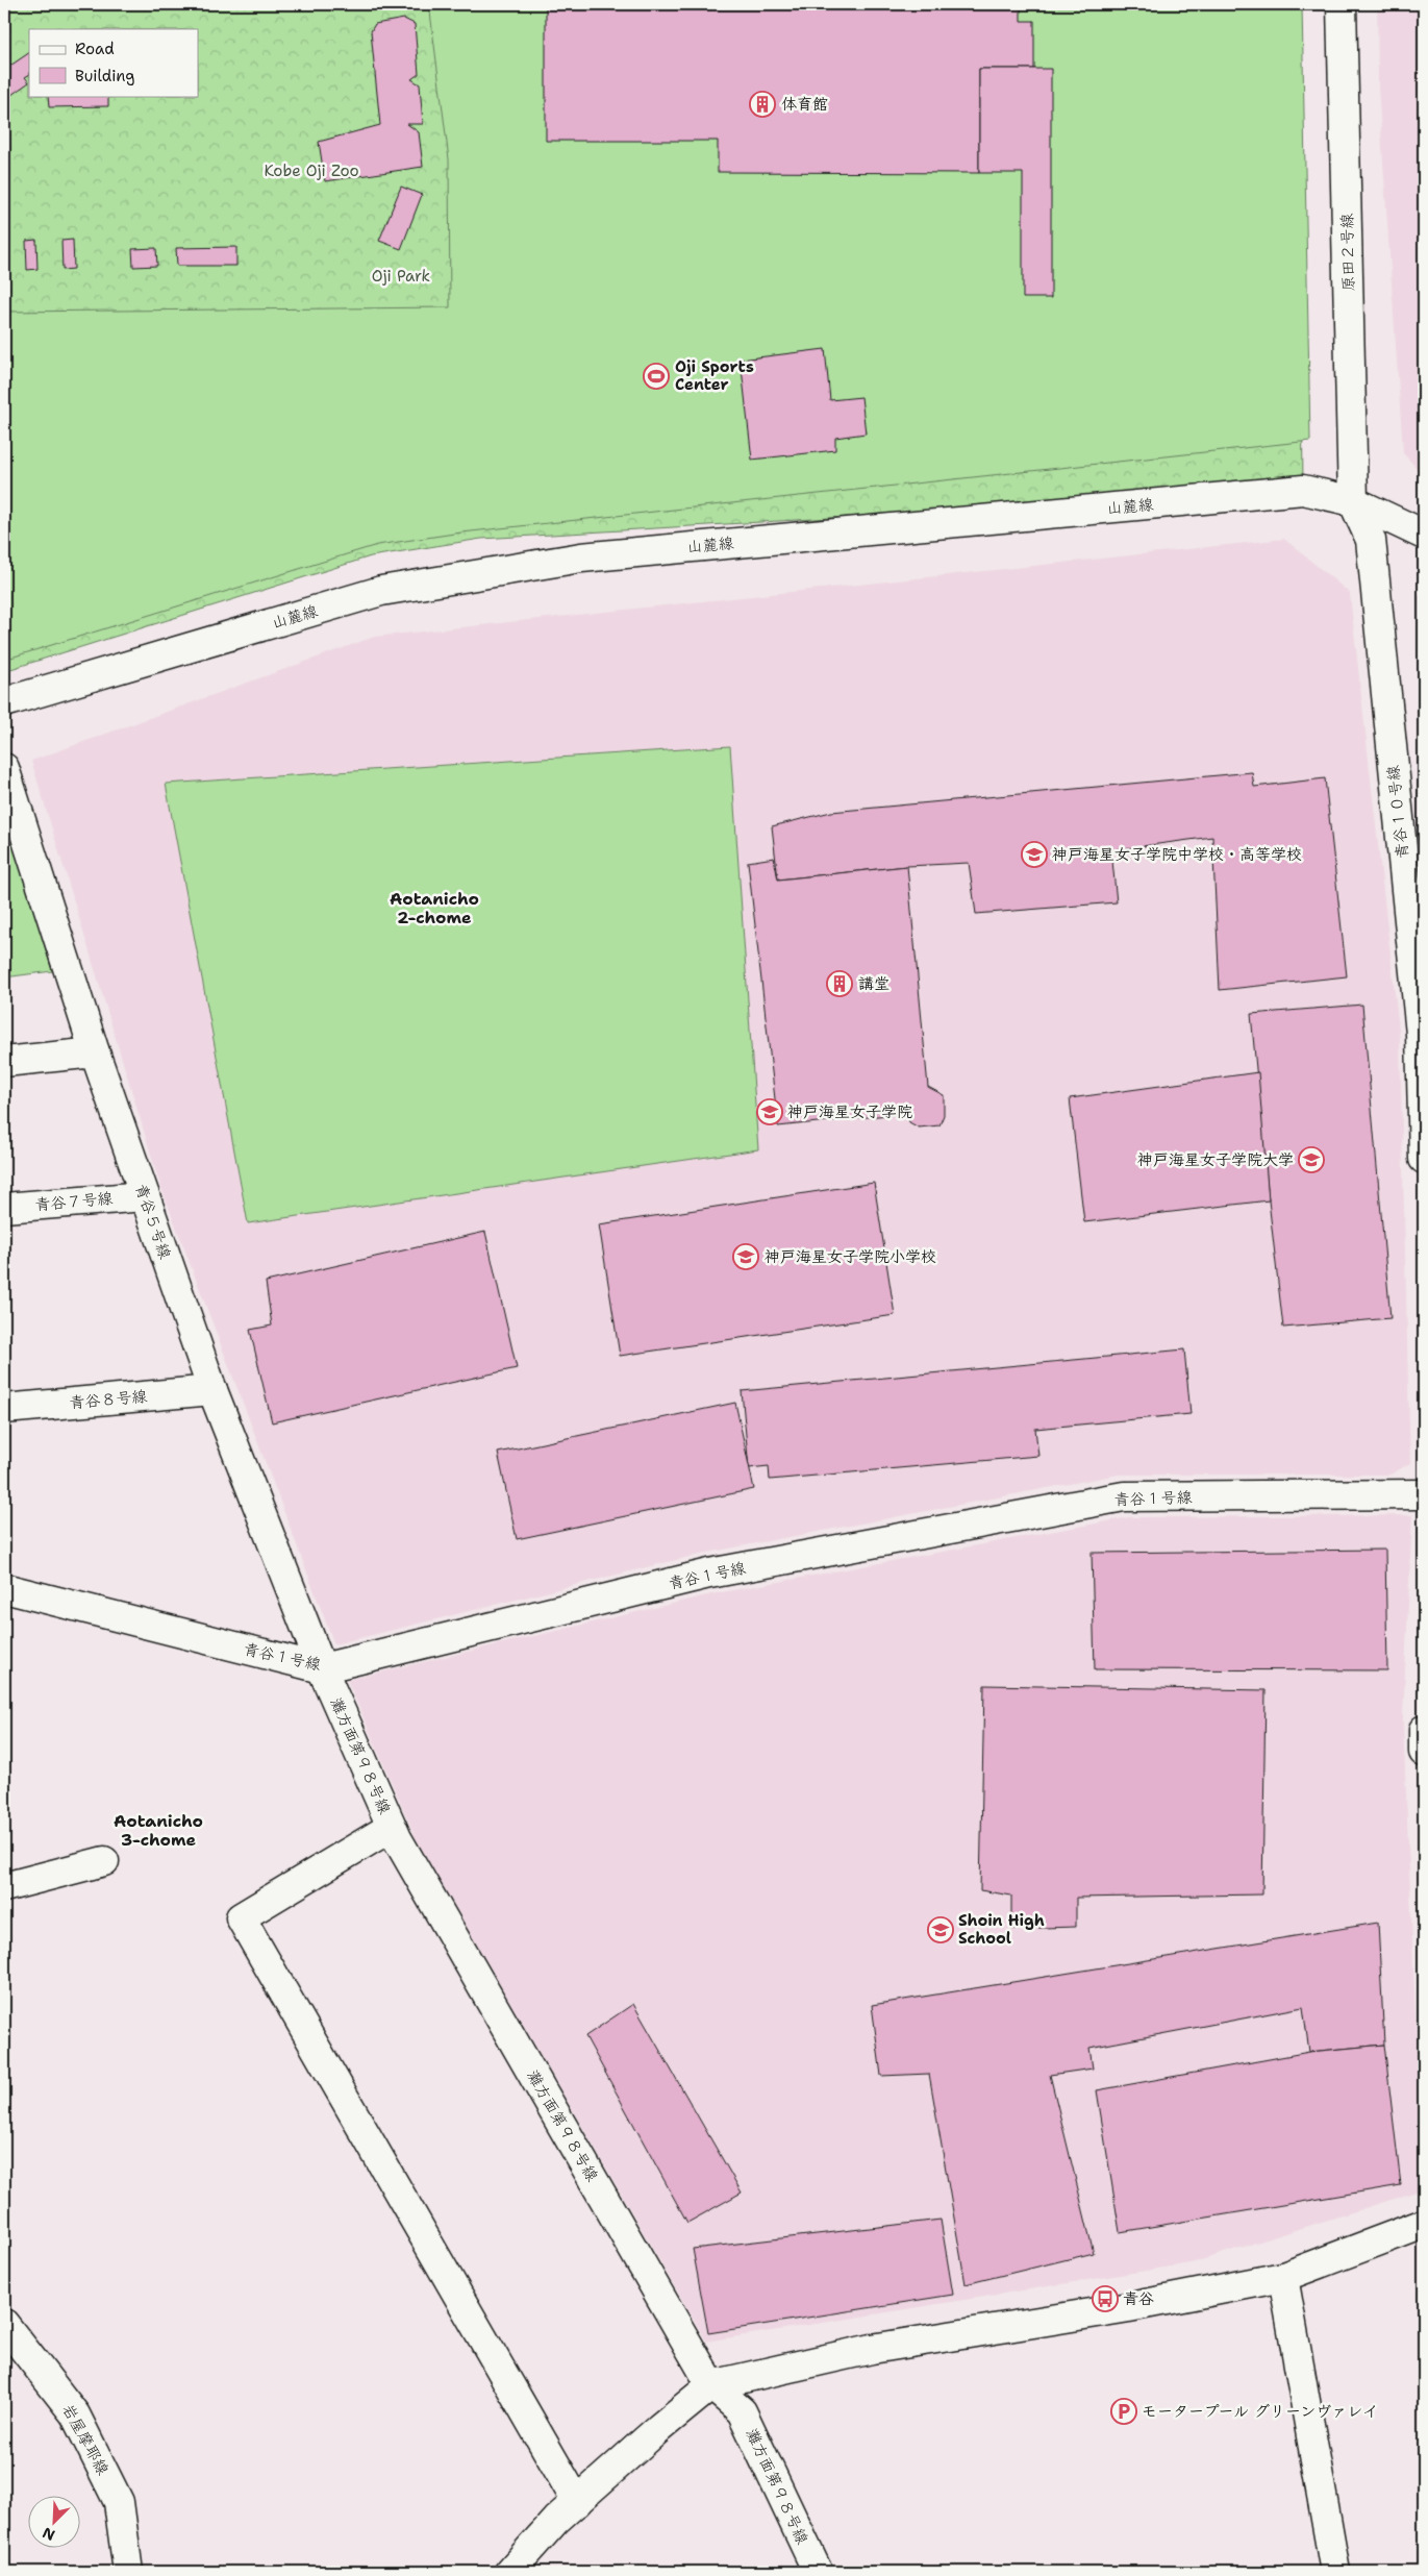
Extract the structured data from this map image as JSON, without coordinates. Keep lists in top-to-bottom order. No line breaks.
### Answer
{"streets":{"street":["原田２号線","山麓線","青谷１０号線","青谷７号線","青谷５号線","青谷８号線","青谷１号線","灘方面第９８号線","岩屋摩耶線"]},"crossings":[["原田２号線","山麓線"],["原田２号線","青谷１０号線"],["山麓線","青谷１０号線"],["青谷７号線","青谷５号線"],["青谷５号線","青谷８号線"],["青谷５号線","青谷１号線"],["青谷５号線","灘方面第９８号線"],["青谷１号線","灘方面第９８号線"]],"districts":["Aotanicho 2-chome","Aotanicho 3-chome"],"parks":["Kobe Oji Zoo","Oji Park"],"places":{"building":["体育館","講堂"],"sports":["Oji Sports Center"],"school or university":["神戸海星女子学院中学校・高等学校","神戸海星女子学院","神戸海星女子学院大学","神戸海星女子学院小学校","Shoin High School"],"bus stop":["青谷"],"parking":["モータープール グリーンヴァレイ"]},"legend":["Road","Building"],"north":"bottom left"}
